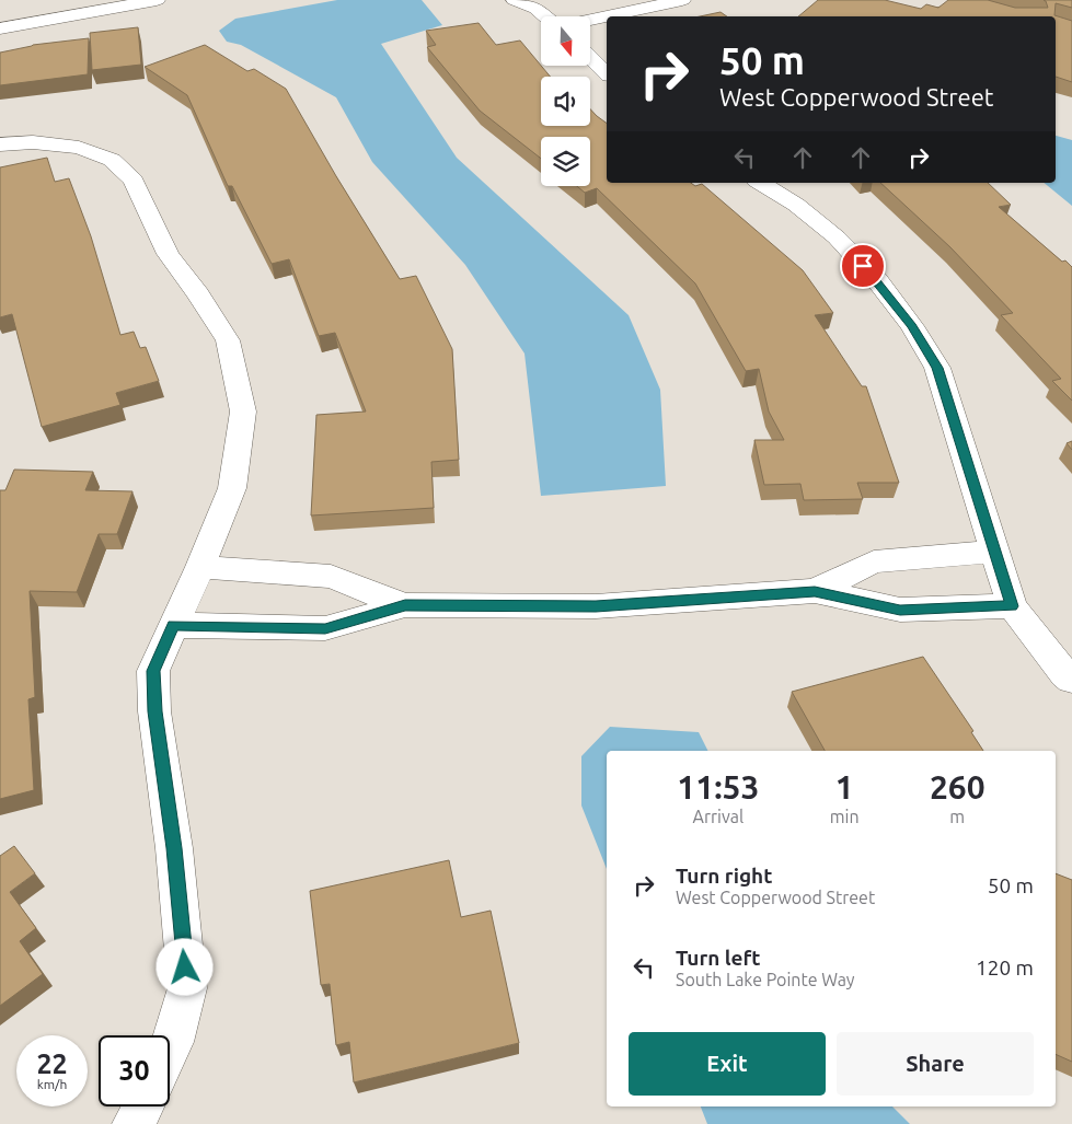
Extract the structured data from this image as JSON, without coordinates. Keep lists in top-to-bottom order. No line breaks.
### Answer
{"north":"bottom","page":{"turn":["50 m","West Copperwood Street"],"eta":["11:53","Arrival","1","min","260","m"],"list":[{"name":"Turn right","note":"West Copperwood Street","value":"50 m"},{"name":"Turn left","note":"South Lake Pointe Way","value":"120 m"}],"buttons":["Exit","Share"],"speed":"22 km/h","limit":"30"}}
